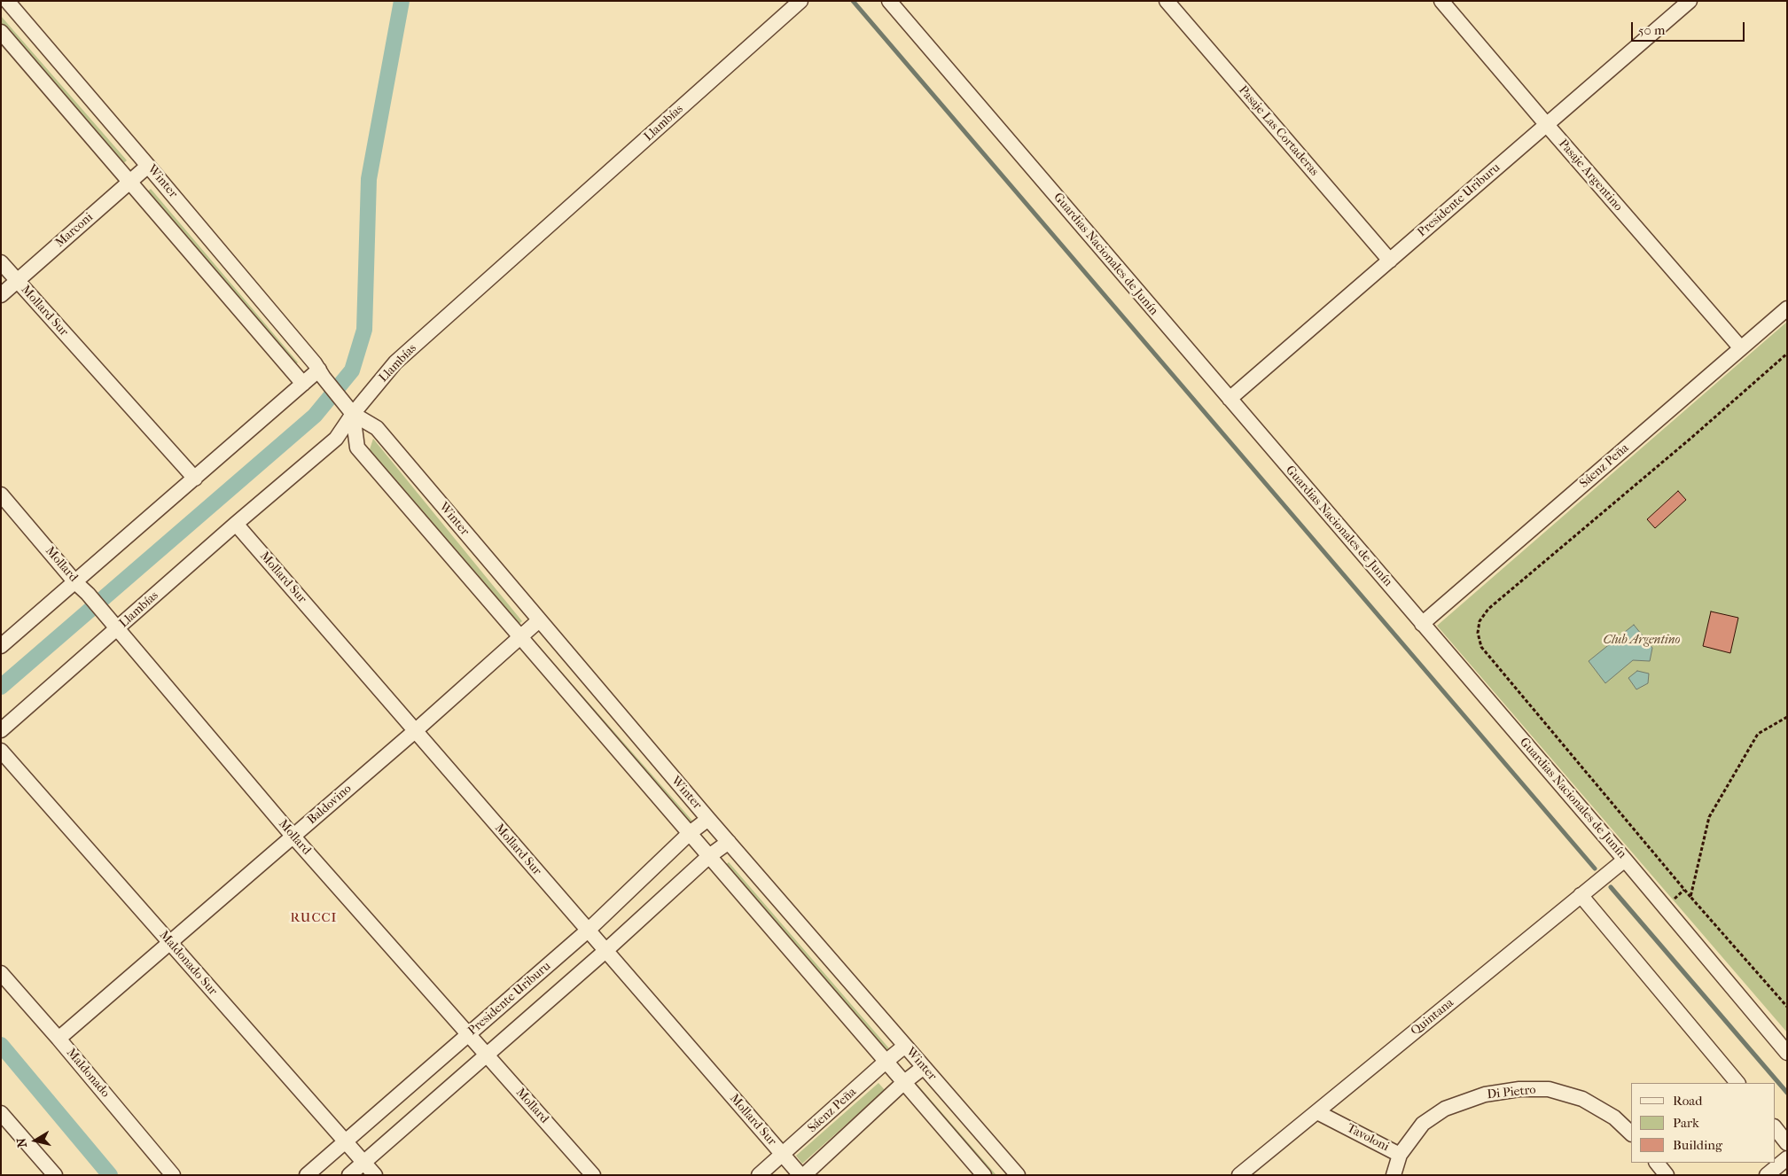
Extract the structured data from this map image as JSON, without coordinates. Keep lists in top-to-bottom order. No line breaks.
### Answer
{"streets":{"street":["Llambías","Pasaje Las Cortaderas","Pasaje Argentino","Winter","Presidente Uriburu","Marconi","Guardias Nacionales de Junín","Mollard Sur","Sáenz Peña","Mollard","Baldovino","Maldonado Sur","Quintana","Maldonado","Di Pietro","Tavoloni"]},"crossings":[["Llambías","Winter"],["Llambías","Mollard Sur"],["Llambías","Mollard"],["Pasaje Las Cortaderas","Presidente Uriburu"],["Pasaje Argentino","Presidente Uriburu"],["Pasaje Argentino","Sáenz Peña"],["Winter","Presidente Uriburu"],["Winter","Marconi"],["Winter","Sáenz Peña"],["Winter","Baldovino"],["Presidente Uriburu","Guardias Nacionales de Junín"],["Presidente Uriburu","Mollard Sur"],["Presidente Uriburu","Mollard"],["Presidente Uriburu","Maldonado Sur"],["Marconi","Mollard Sur"],["Guardias Nacionales de Junín","Sáenz Peña"],["Guardias Nacionales de Junín","Quintana"],["Mollard Sur","Sáenz Peña"],["Mollard Sur","Baldovino"],["Mollard","Baldovino"],["Baldovino","Maldonado Sur"],["Baldovino","Maldonado"],["Quintana","Tavoloni"],["Di Pietro","Tavoloni"]],"districts":["RUCCI"],"parks":["Club Argentino"],"legend":["Road","Park","Building"],"scale_bar":"50 m","north":"left"}
